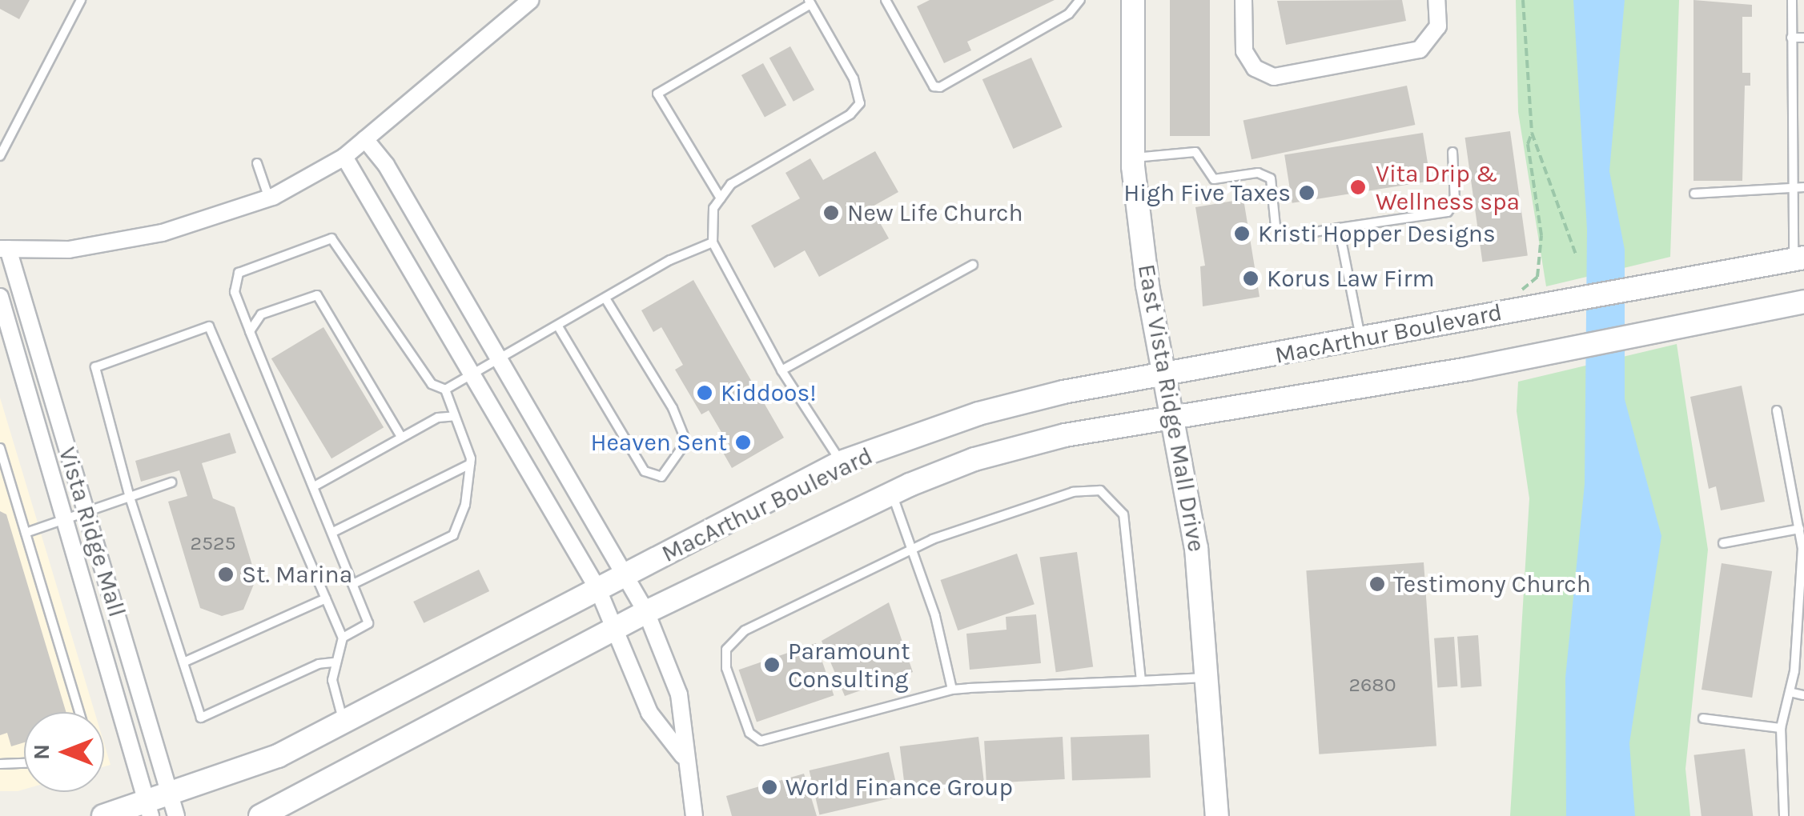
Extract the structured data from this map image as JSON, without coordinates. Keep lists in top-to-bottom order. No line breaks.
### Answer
{"streets":{"main road":["MacArthur Boulevard","East Vista Ridge Mall Drive"],"street":["Vista Ridge Mall"]},"crossings":[["MacArthur Boulevard","East Vista Ridge Mall Drive"],["MacArthur Boulevard","Vista Ridge Mall"]],"places":["Vita Drip & Wellness spa","High Five Taxes","New Life Church","Kristi Hopper Designs","Korus Law Firm","Kiddoos!","Heaven Sent","St. Marina","Testimony Church","Paramount Consulting","World Finance Group"],"house_numbers":["2525","2680"],"north":"left"}
